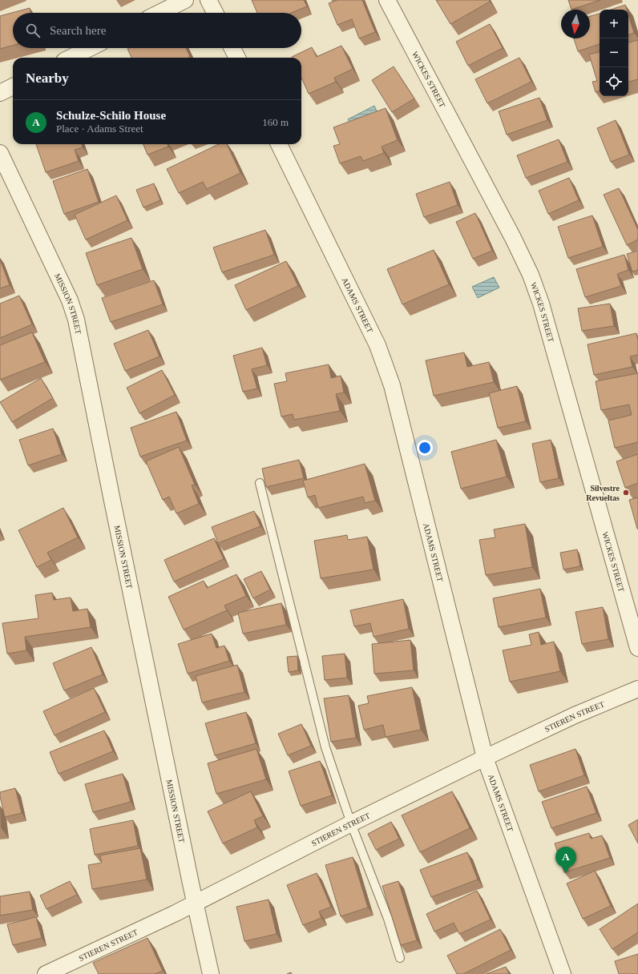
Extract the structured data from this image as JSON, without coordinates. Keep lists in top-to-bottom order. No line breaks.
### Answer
{"streets":{"street":["WICKES STREET","MISSION STREET","ADAMS STREET","STIEREN STREET"]},"crossings":[["MISSION STREET","STIEREN STREET"],["ADAMS STREET","STIEREN STREET"]],"places":["Silvestre Revueltas"],"north":"bottom","page":{"map_buttons":["+","−"],"search":"Search here","heading":"Nearby","list":[{"mark":"A","name":"Schulze-Schilo House","note":"Place · Adams Street","value":"160 m"}],"pins":"A"}}
